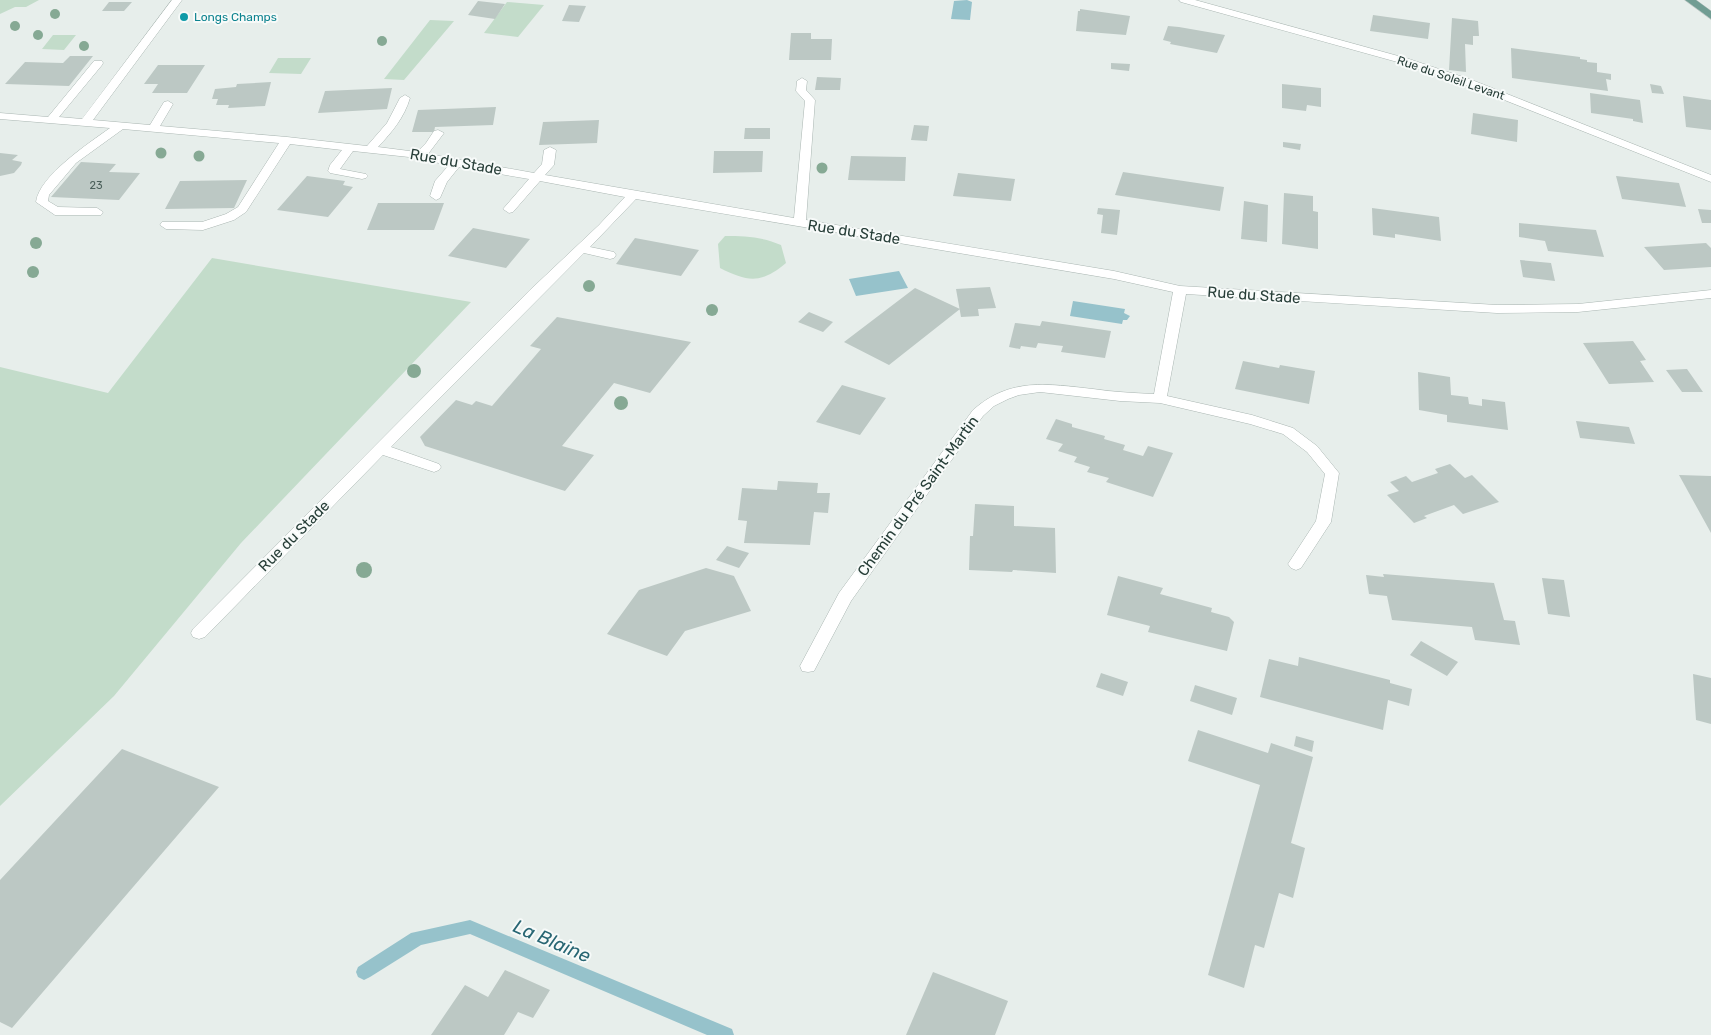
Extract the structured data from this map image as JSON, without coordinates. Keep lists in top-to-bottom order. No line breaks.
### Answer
{"streets":{"street":["Rue du Soleil Levant","Rue du Stade","Chemin du Pré Saint-Martin"]},"water":["La Blaine"],"places":["Longs Champs"],"house_numbers":["23"]}
